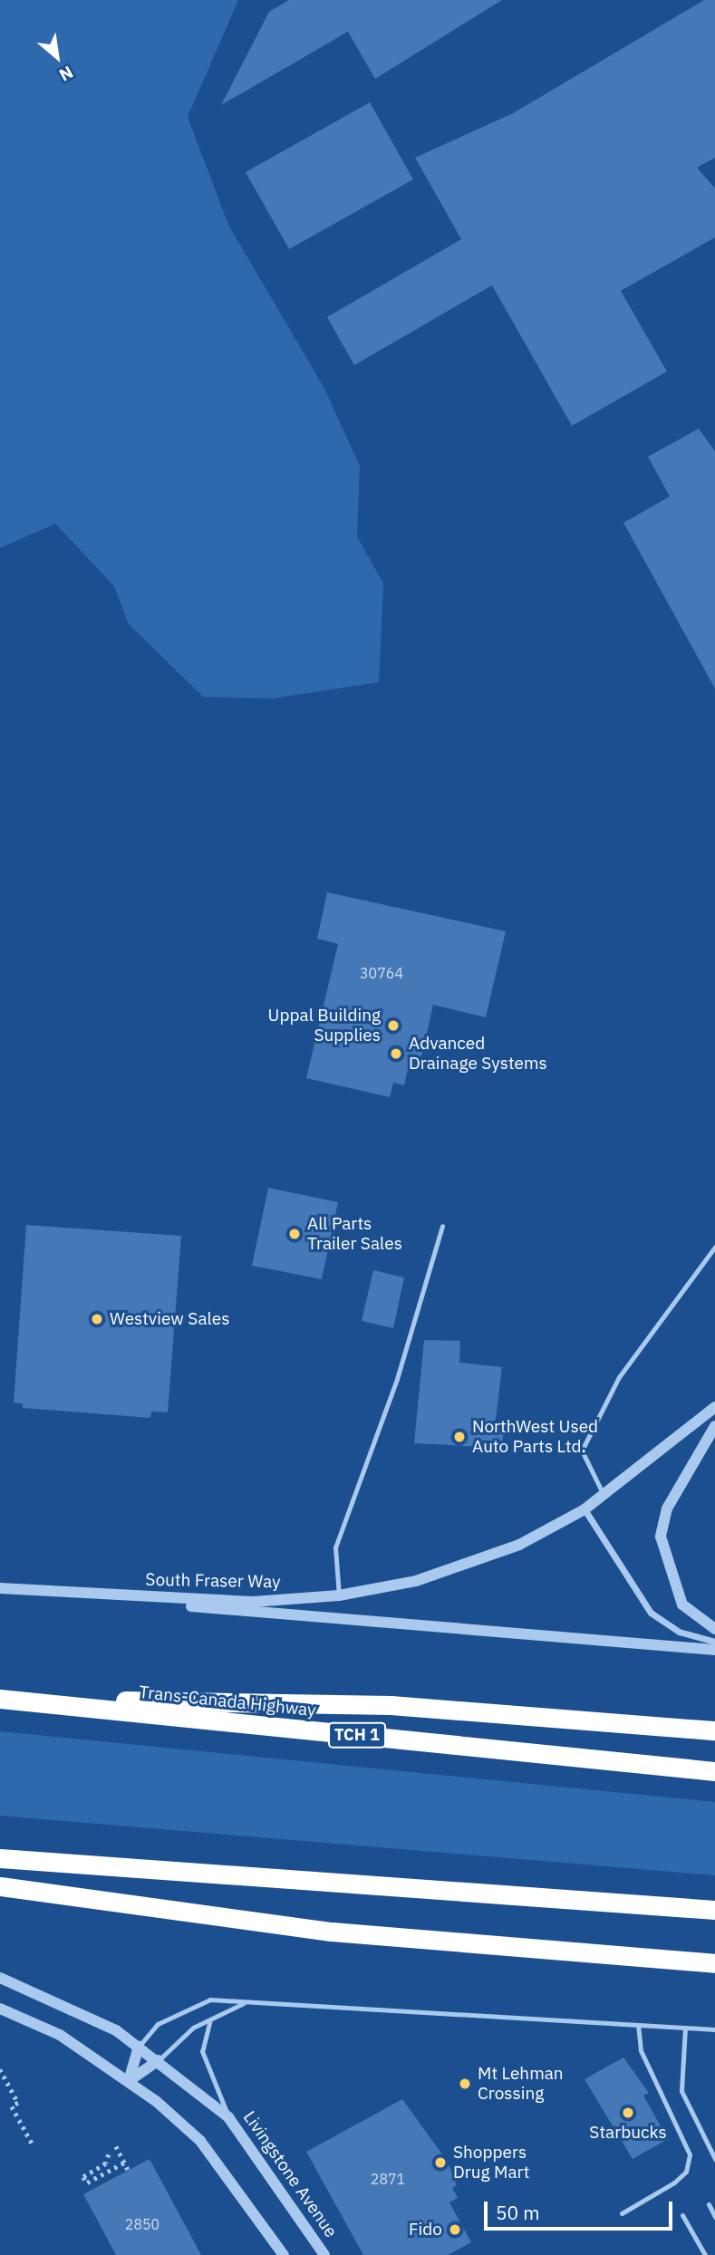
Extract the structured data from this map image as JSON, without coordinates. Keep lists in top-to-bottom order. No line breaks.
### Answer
{"streets":{"highway":["Trans-Canada Highway","TCH 1"],"street":["South Fraser Way","Livingstone Avenue"]},"places":["Uppal Building Supplies","Advanced Drainage Systems","All Parts Trailer Sales","Westview Sales","NorthWest Used Auto Parts Ltd.","Mt Lehman Crossing","Starbucks","Shoppers Drug Mart","Fido"],"house_numbers":["30764","2871","2850"],"scale_bar":"50 m","north":"bottom right"}
